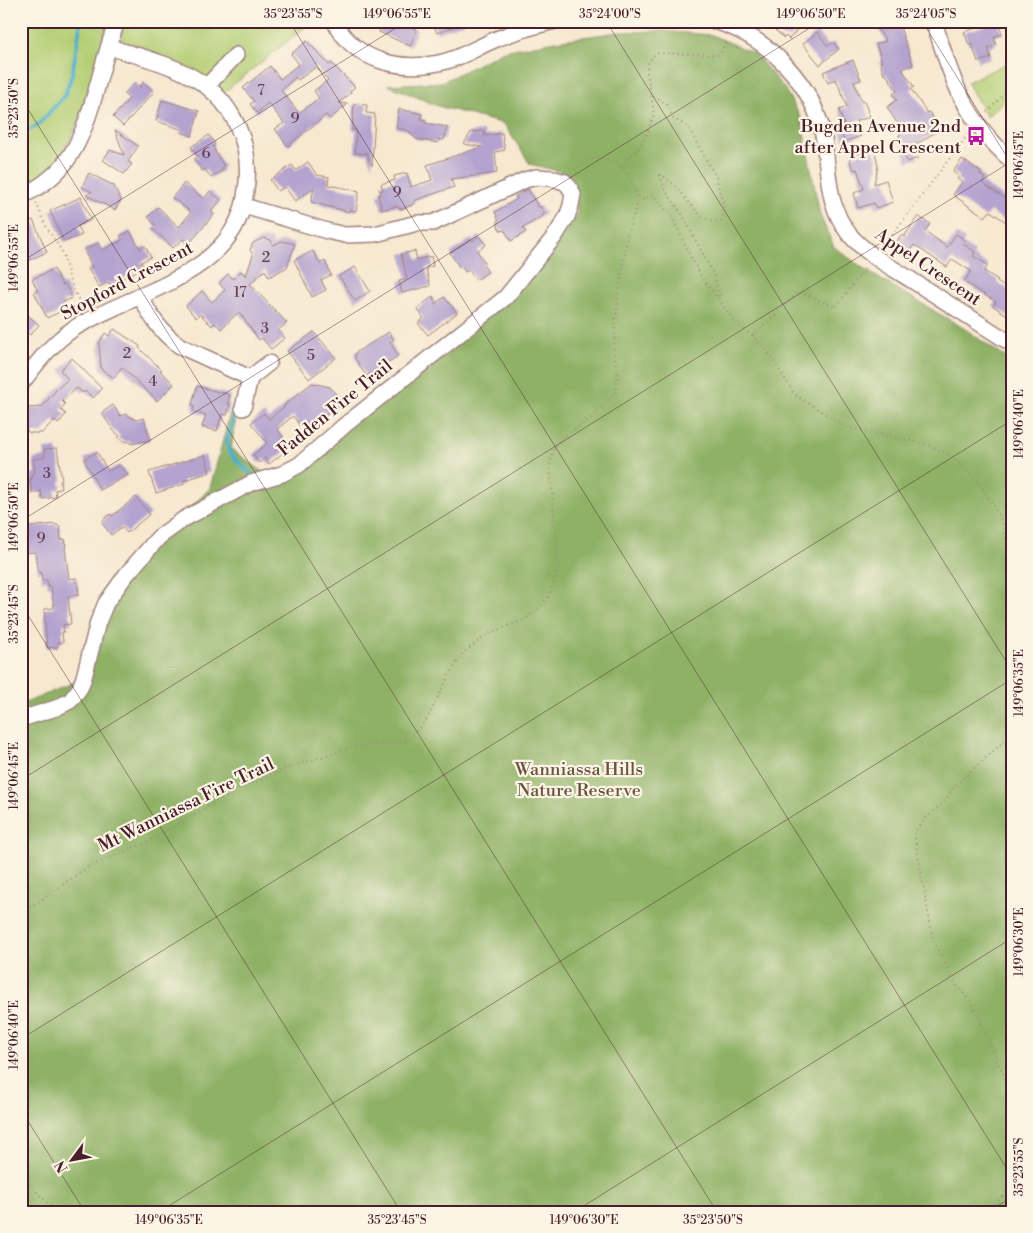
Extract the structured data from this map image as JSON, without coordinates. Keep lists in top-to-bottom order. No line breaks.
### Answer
{"streets":{"street":["Appel Crescent","Stopford Crescent","Fadden Fire Trail"],"path":["Mt Wanniassa Fire Trail"]},"parks":["Wanniassa Hills Nature Reserve"],"places":{"bus stop":["Bugden Avenue 2nd after Appel Crescent"]},"house_numbers":["7","9","6","9","2","17","3","2","5","4","3","9"],"north":"bottom left","coordinates":["35°23'55\"S","149°06'55\"E","35°24'00\"S","149°06'50\"E","35°24'05\"S","35°23'50\"S","149°06'45\"E","149°06'40\"E","35°23'45\"S","149°06'35\"E","149°06'30\"E"]}
